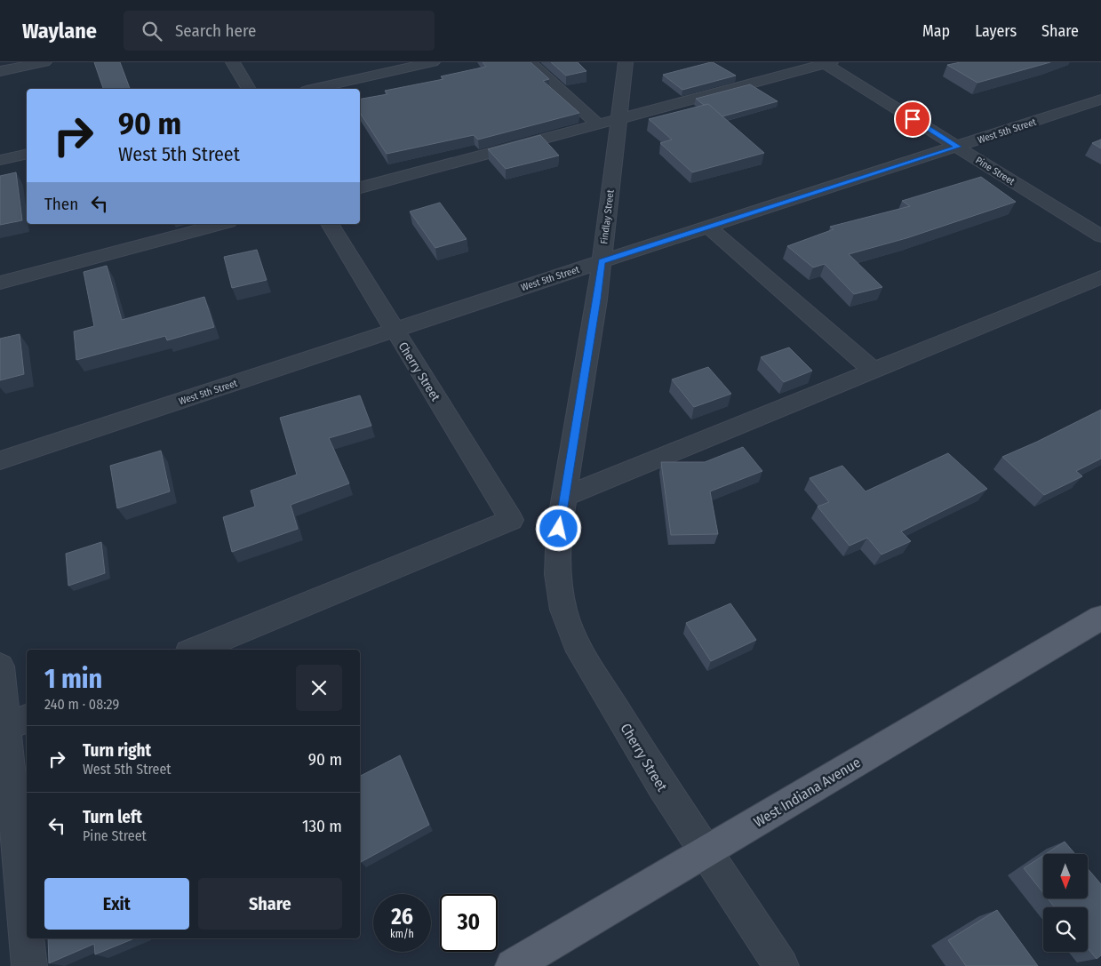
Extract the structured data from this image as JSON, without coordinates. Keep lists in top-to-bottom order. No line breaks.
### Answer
{"streets":{"main road":["West Indiana Avenue"],"street":["West 5th Street","Pine Street","Findlay Street","Cherry Street"]},"crossings":[["West 5th Street","Pine Street"],["West 5th Street","Findlay Street"],["West 5th Street","Cherry Street"],["Findlay Street","Cherry Street"],["Cherry Street","West Indiana Avenue"]],"north":"bottom","page":{"header":"Waylane","search":"Search here","nav":["Map","Layers","Share"],"turn":["90 m","West 5th Street"],"then":"Then","heading":["1 min","240 m · 08:29"],"list":[{"name":"Turn right","note":"West 5th Street","value":"90 m"},{"name":"Turn left","note":"Pine Street","value":"130 m"}],"buttons":["Exit","Share"],"speed":"26 km/h","limit":"30"}}
